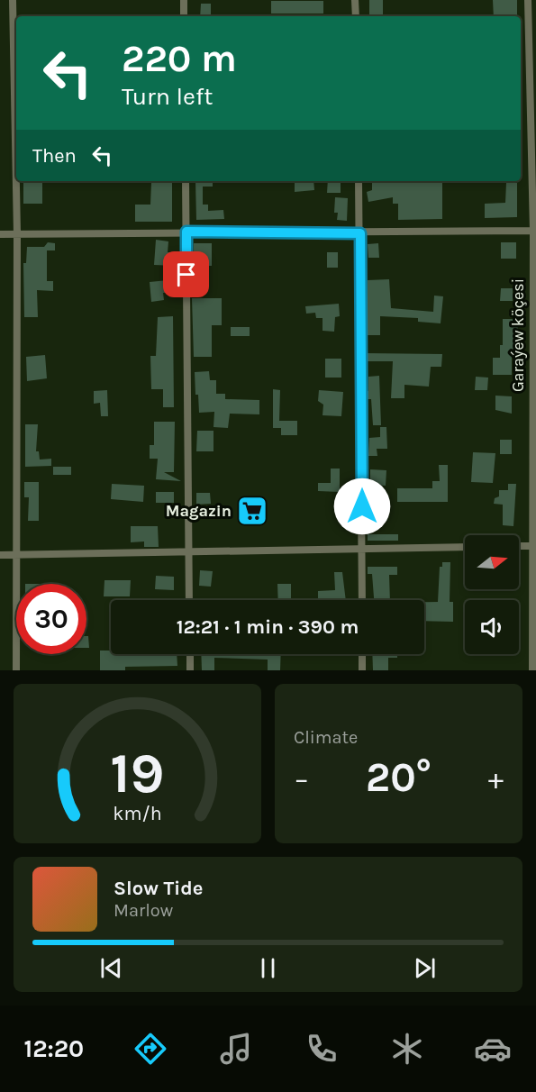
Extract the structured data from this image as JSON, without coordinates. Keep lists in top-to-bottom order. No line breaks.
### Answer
{"streets":{"street":["Garaýew köçesi"]},"places":{"supermarket":["Magazin"]},"north":"right","page":{"turn":["220 m","Turn left"],"then":"Then","limit":"30","trip":"12:21 · 1 min · 390 m","tile":"Climate","heat":["−","20°","+"],"song":["Slow Tide","Marlow"],"tabs":"12:20","gauge":["19","km/h"]}}
